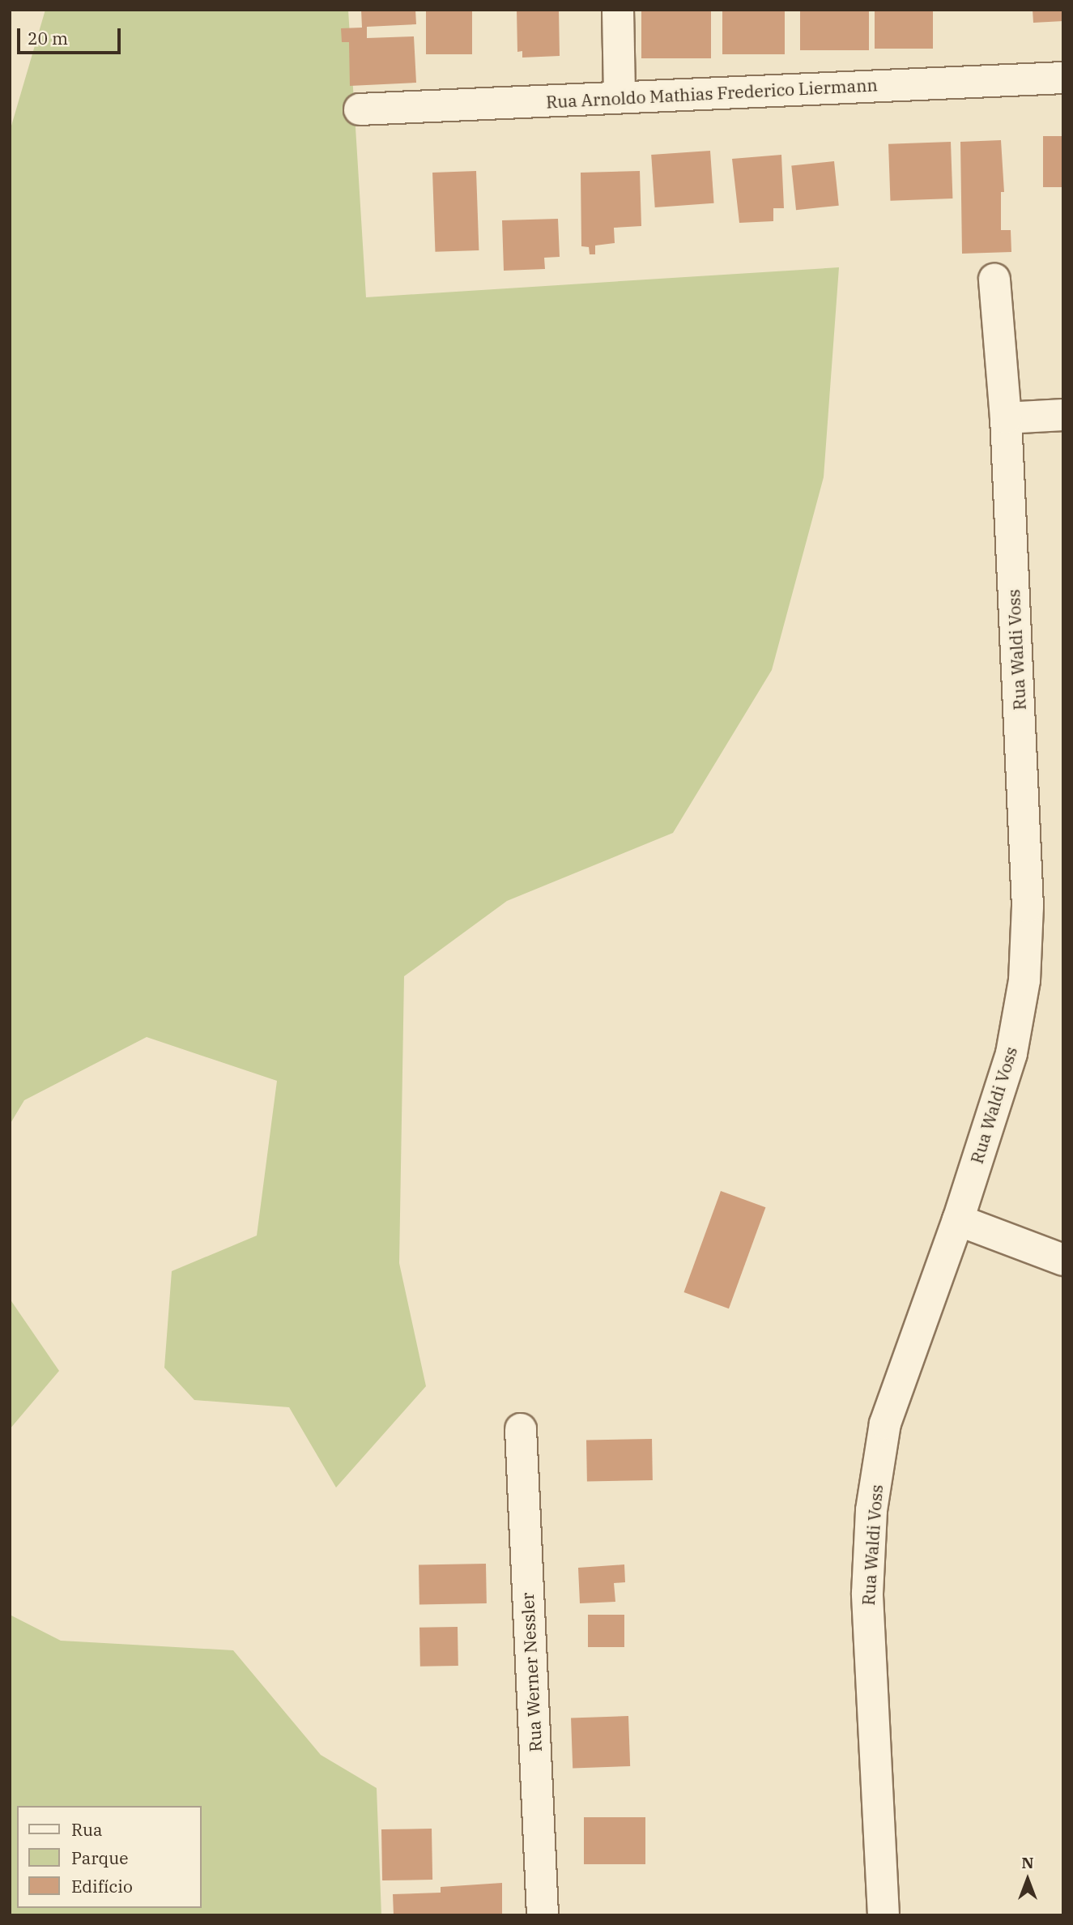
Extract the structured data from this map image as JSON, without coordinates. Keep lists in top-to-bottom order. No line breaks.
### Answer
{"streets":{"street":["Rua Arnoldo Mathias Frederico Liermann","Rua Waldi Voss","Rua Werner Nessler"]},"legend":["Rua","Parque","Edifício"],"scale_bar":"20 m","north":"top"}
